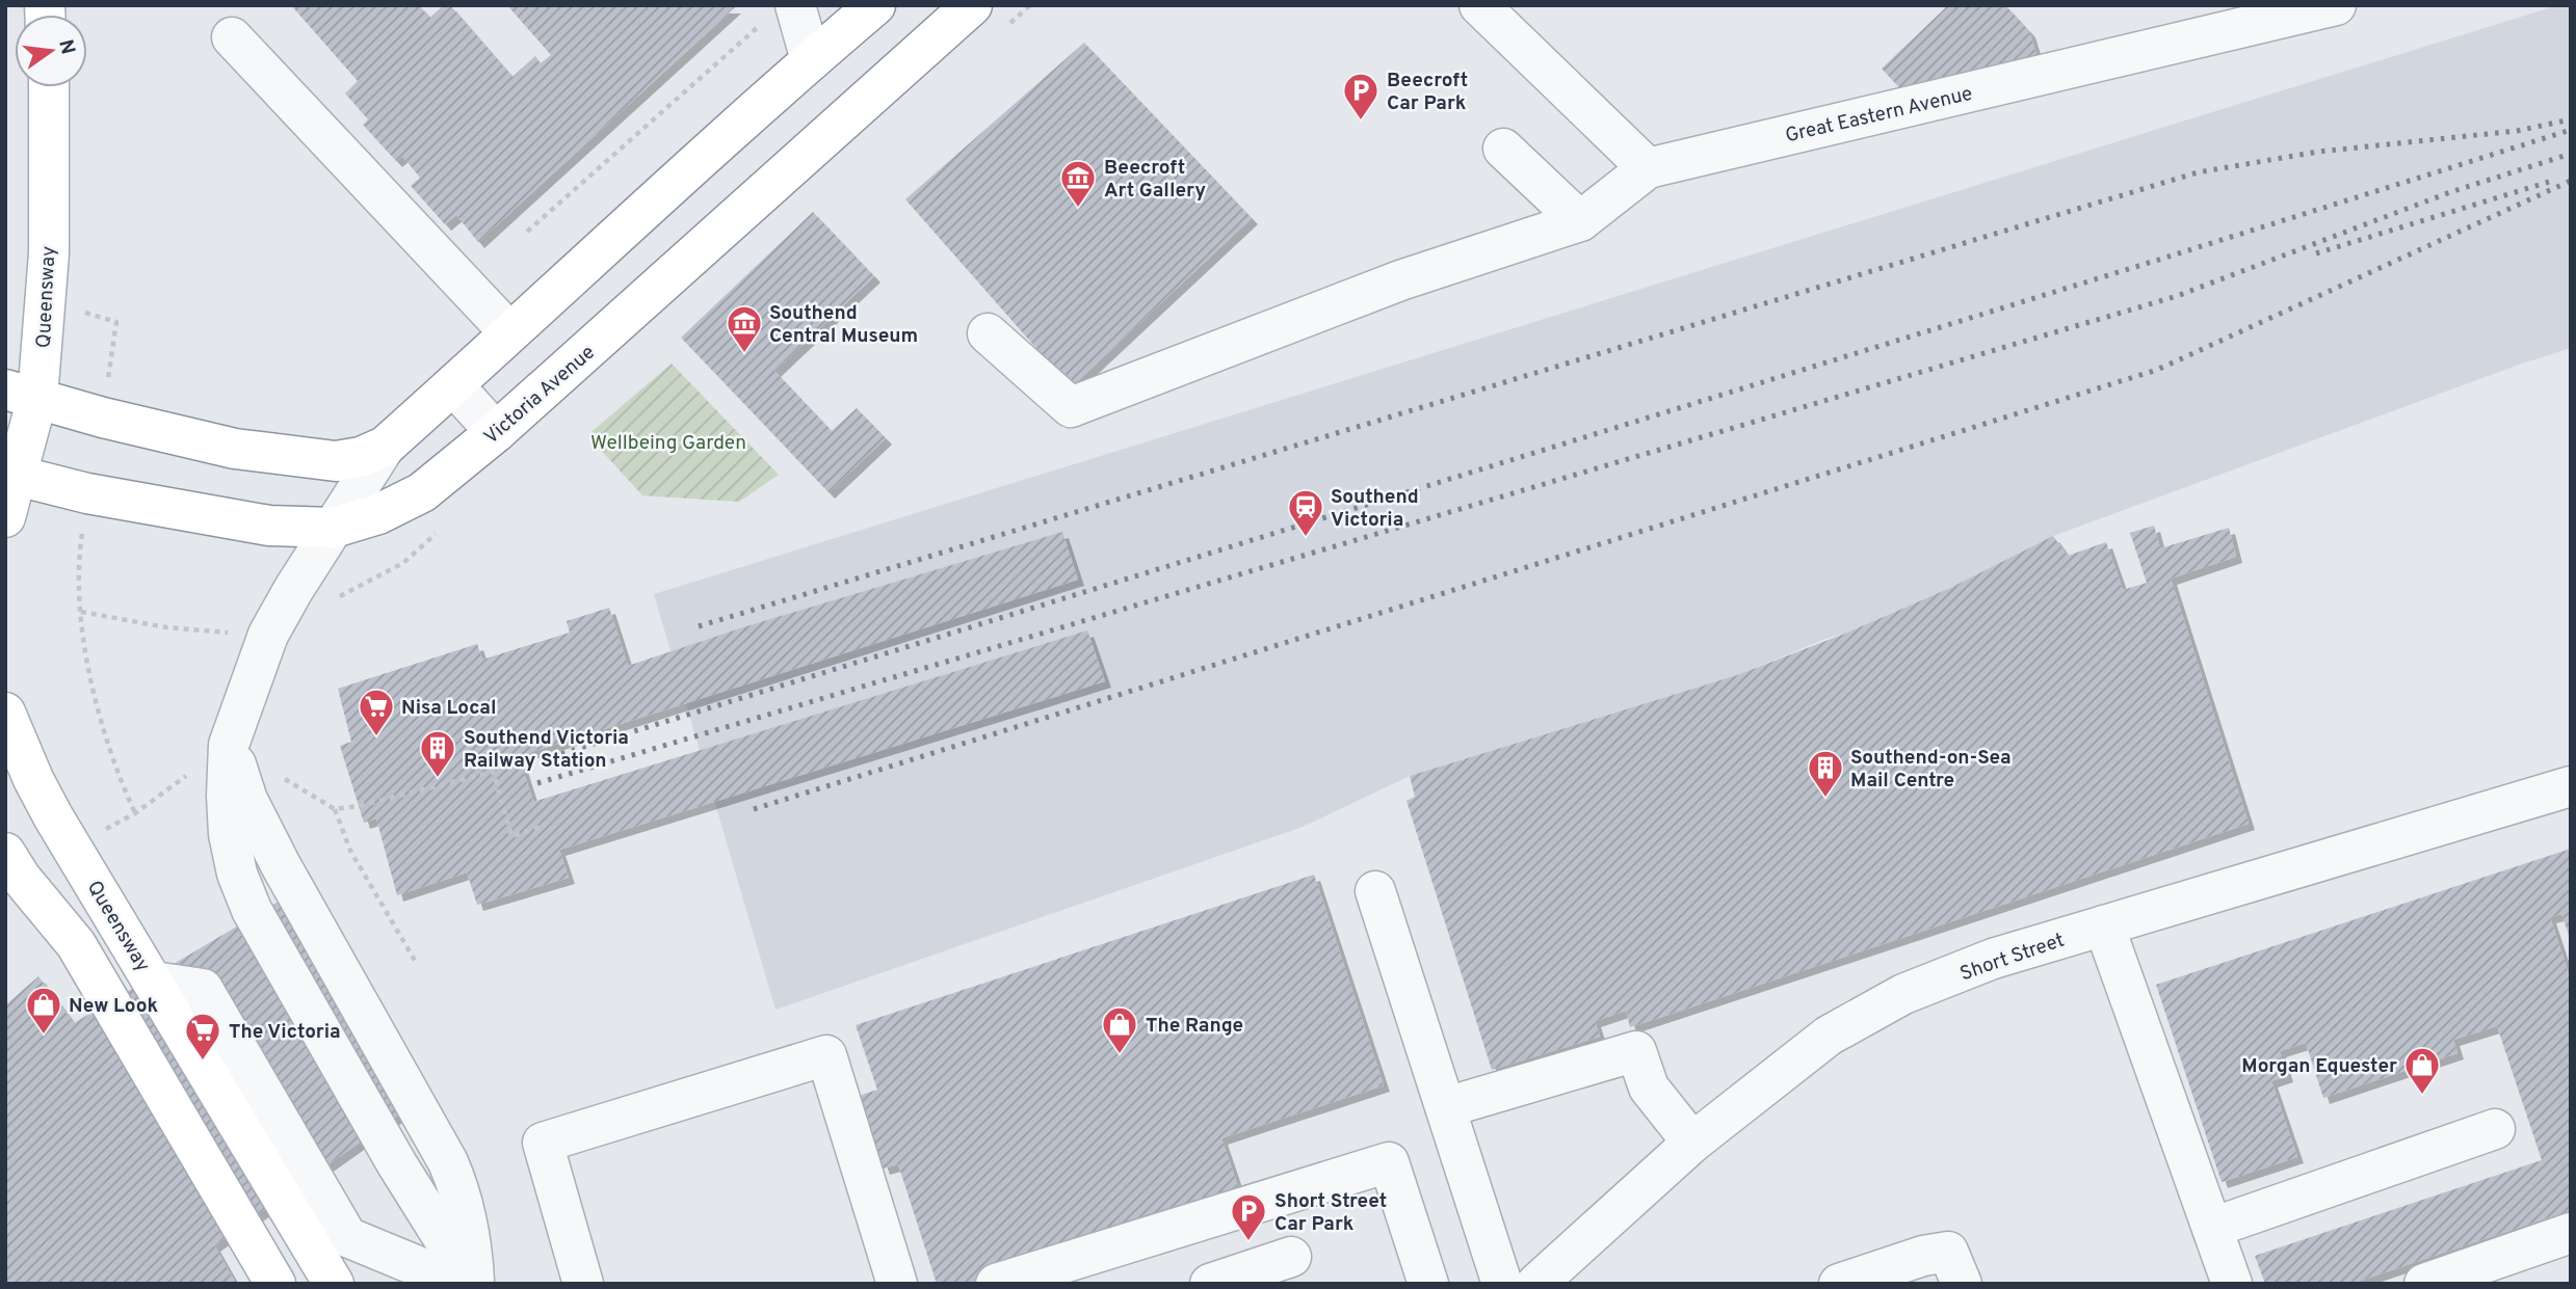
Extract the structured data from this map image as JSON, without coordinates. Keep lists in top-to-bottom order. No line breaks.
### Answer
{"streets":{"main road":["Queensway","Victoria Avenue"],"street":["Great Eastern Avenue","Short Street"]},"crossings":[["Queensway","Victoria Avenue"]],"parks":["Wellbeing Garden"],"places":{"parking":["Beecroft Car Park","Short Street Car Park"],"museum":["Beecroft Art Gallery","Southend Central Museum"],"station":["Southend Victoria"],"supermarket":["Nisa Local","The Victoria"],"building":["Southend Victoria Railway Station","Southend-on-Sea Mail Centre"],"shop":["New Look","The Range","Morgan Equester"]},"north":"right"}
